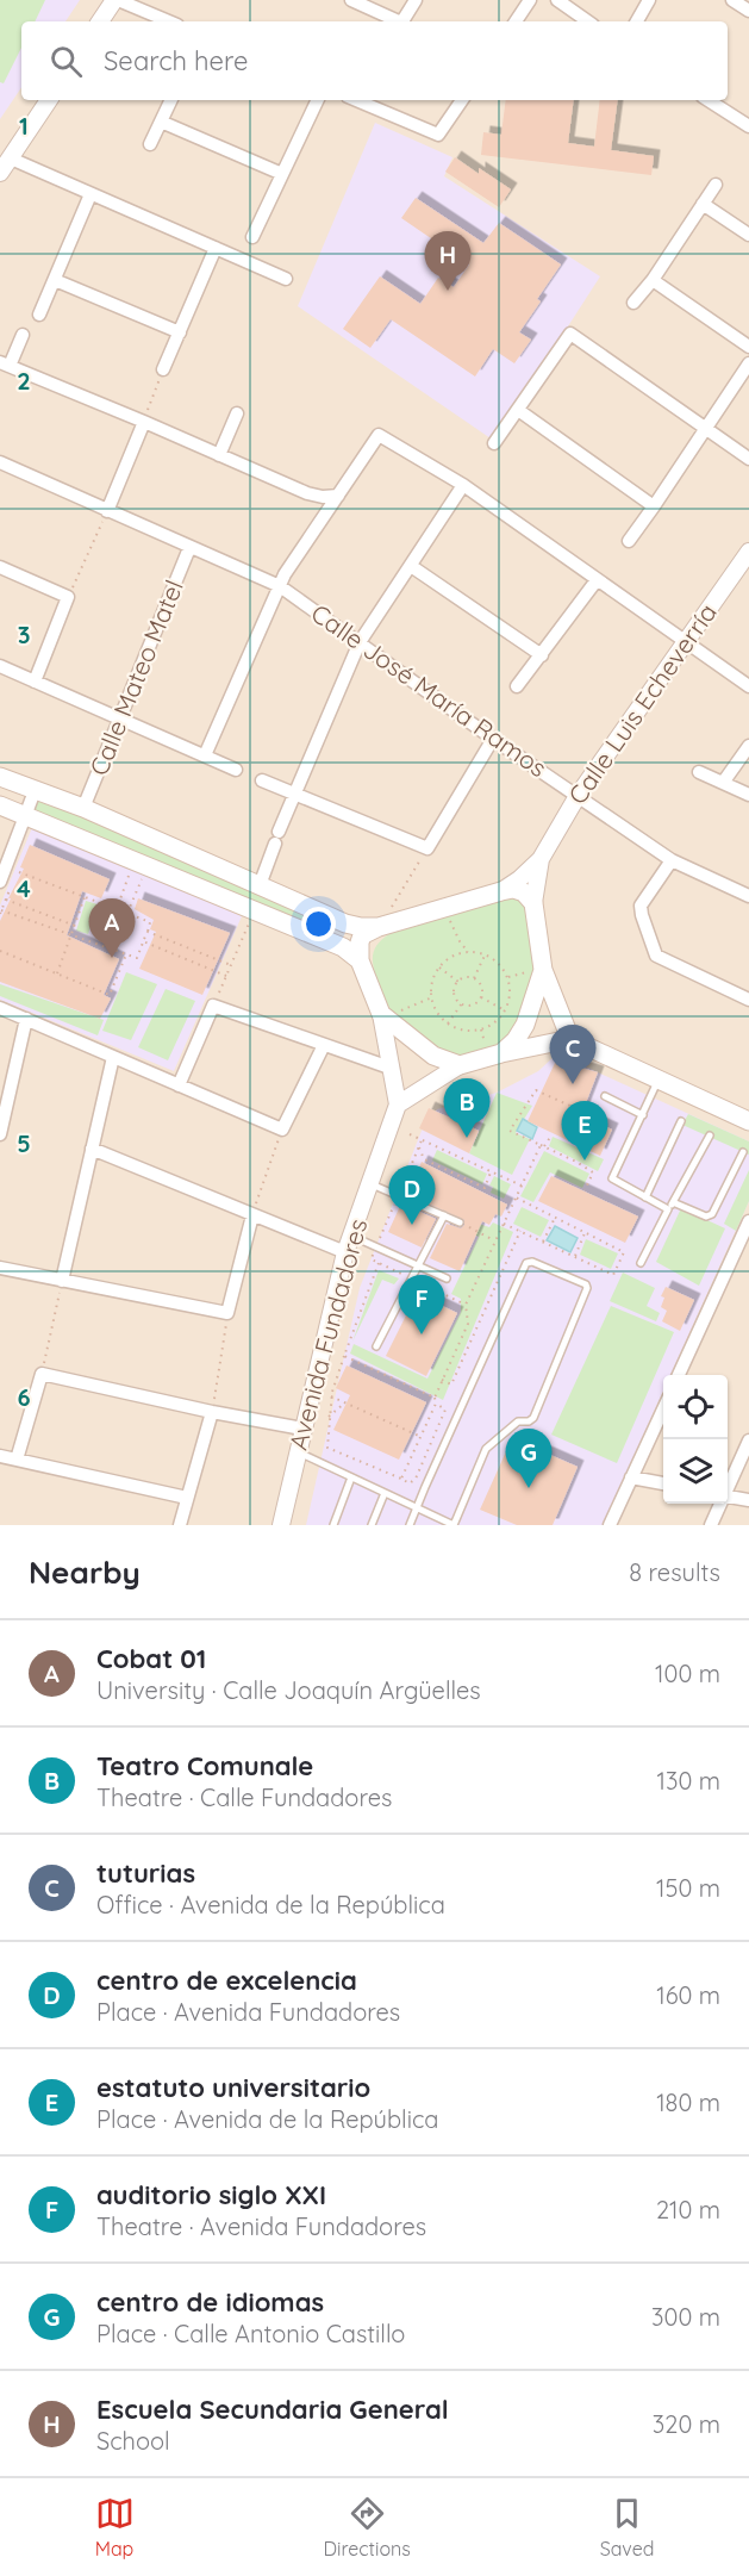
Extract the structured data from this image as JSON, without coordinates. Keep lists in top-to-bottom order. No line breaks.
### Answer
{"streets":{"street":["Calle Mateo Matel","Calle José María Ramos","Calle Luis Echeverría","Avenida Fundadores"]},"crossings":[["Calle Mateo Matel","Calle José María Ramos"],["Calle José María Ramos","Calle Luis Echeverría"]],"page":{"search":"Search here","pins":["H","A","C","B","E","D","F","G"],"heading":["Nearby","8 results"],"list":[{"mark":"A","name":"Cobat 01","note":"University · Calle Joaquín Argüelles","value":"100 m"},{"mark":"B","name":"Teatro Comunale","note":"Theatre · Calle Fundadores","value":"130 m"},{"mark":"C","name":"tuturias","note":"Office · Avenida de la República","value":"150 m"},{"mark":"D","name":"centro de excelencia","note":"Place · Avenida Fundadores","value":"160 m"},{"mark":"E","name":"estatuto universitario","note":"Place · Avenida de la República","value":"180 m"},{"mark":"F","name":"auditorio siglo XXI","note":"Theatre · Avenida Fundadores","value":"210 m"},{"mark":"G","name":"centro de idiomas","note":"Place · Calle Antonio Castillo","value":"300 m"},{"mark":"H","name":"Escuela Secundaria General","note":"School","value":"320 m"}],"nav":["Map","Directions","Saved"]},"grid":{"rows":["1","2","3","4","5","6"]}}
